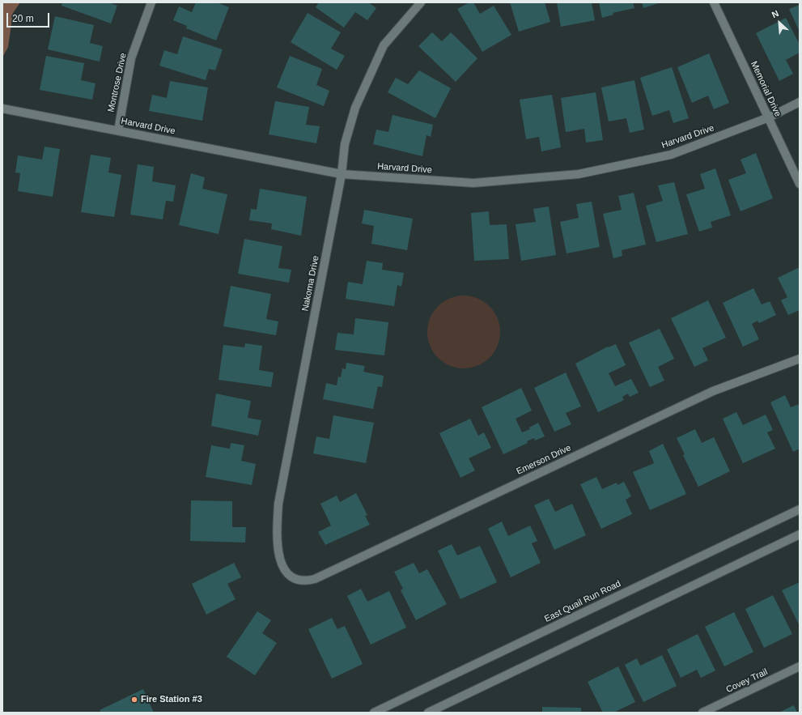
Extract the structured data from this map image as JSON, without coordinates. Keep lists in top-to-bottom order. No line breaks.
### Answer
{"streets":{"street":["Montrose Drive","Memorial Drive","Harvard Drive","Nakoma Drive","Emerson Drive","East Quail Run Road","Covey Trail"]},"crossings":[["Montrose Drive","Harvard Drive"],["Memorial Drive","Harvard Drive"],["Harvard Drive","Nakoma Drive"],["Nakoma Drive","Emerson Drive"]],"places":["Fire Station #3"],"scale_bar":"20 m","north":"top left"}
